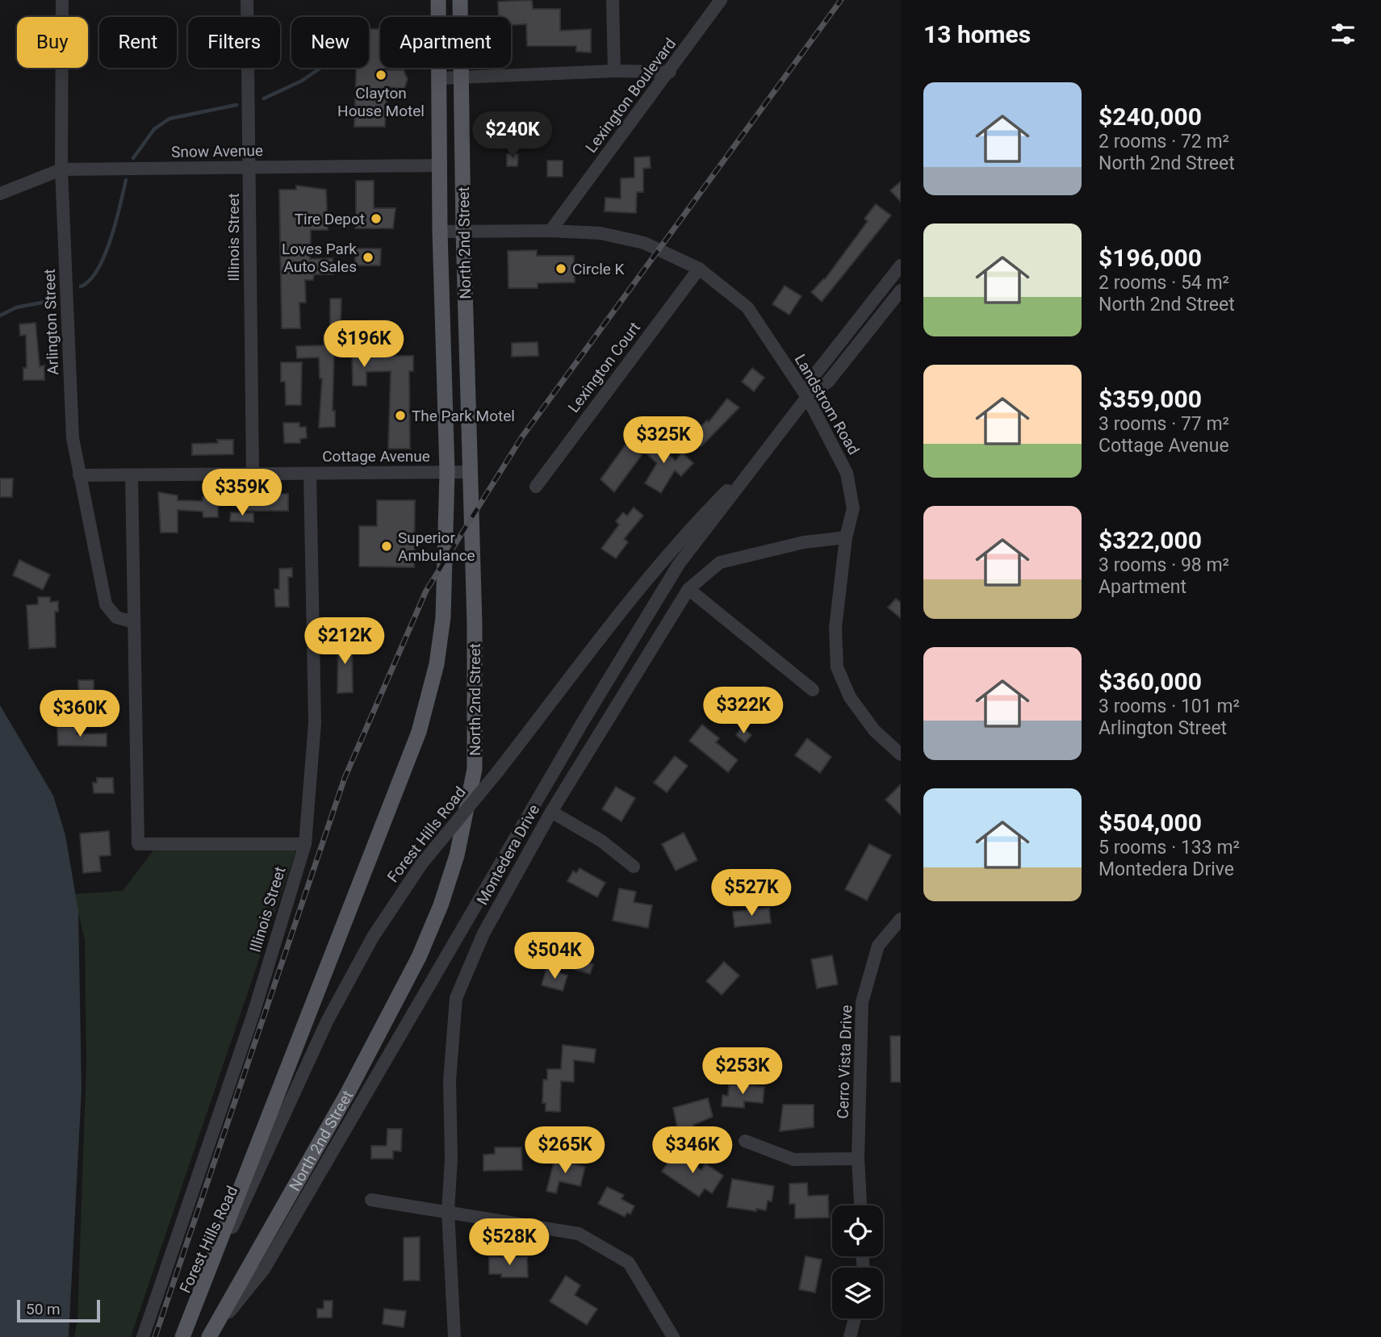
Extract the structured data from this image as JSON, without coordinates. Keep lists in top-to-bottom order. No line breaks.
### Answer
{"streets":{"main road":["North 2nd Street"],"street":["Lexington Boulevard","Snow Avenue","Illinois Street","Arlington Street","Lexington Court","Landstrom Road","Cottage Avenue","Forest Hills Road","Montedera Drive","Cerro Vista Drive"]},"crossings":[["Lexington Boulevard","Landstrom Road"],["Snow Avenue","Illinois Street"],["Snow Avenue","North 2nd Street"],["Snow Avenue","Arlington Street"],["Illinois Street","Cottage Avenue"],["North 2nd Street","Cottage Avenue"],["North 2nd Street","Forest Hills Road"],["Arlington Street","Cottage Avenue"],["Lexington Court","Landstrom Road"],["Landstrom Road","Forest Hills Road"],["Landstrom Road","Montedera Drive"]],"places":["Clayton House Motel","Tire Depot","Loves Park Auto Sales","Circle K","The Park Motel","Superior Ambulance"],"scale_bar":"50 m","page":{"heading":"13 homes","chip":["Buy","Rent","Filters","New","Apartment"],"list":[{"name":"$240,000","note":"2 rooms · 72 m² · North 2nd Street"},{"name":"$196,000","note":"2 rooms · 54 m² · North 2nd Street"},{"name":"$359,000","note":"3 rooms · 77 m² · Cottage Avenue"},{"name":"$322,000","note":"3 rooms · 98 m² · Apartment"},{"name":"$360,000","note":"3 rooms · 101 m² · Arlington Street"},{"name":"$504,000","note":"5 rooms · 133 m² · Montedera Drive"}],"price":["$240K","$196K","$325K","$359K","$212K","$322K","$360K","$527K","$504K","$253K","$265K","$346K","$528K"],"scale":"50 m"}}
